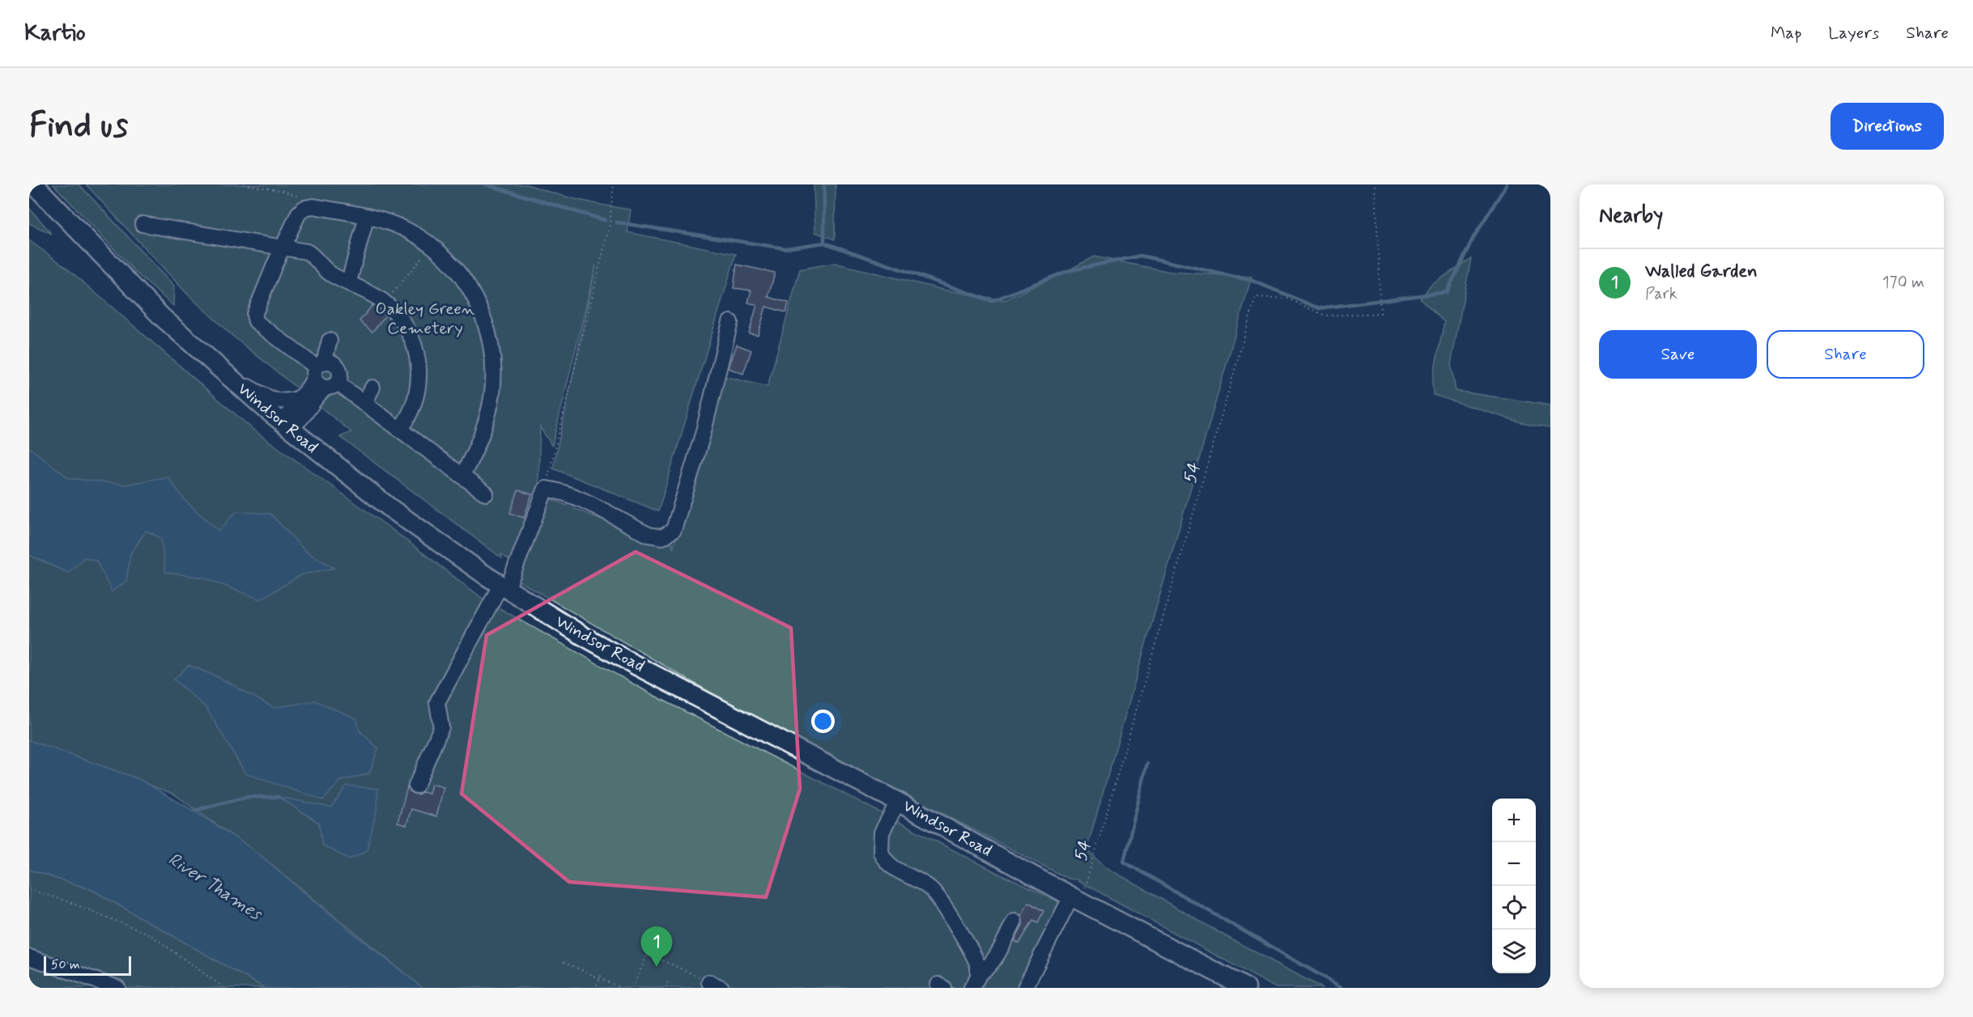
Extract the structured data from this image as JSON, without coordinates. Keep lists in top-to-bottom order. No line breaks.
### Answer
{"streets":{"main road":["Windsor Road"],"path":["54"]},"crossings":[["Windsor Road","54"]],"water":["River Thames"],"parks":["Oakley Green Cemetery"],"scale_bar":"50 m","page":{"header":"Kartio","nav":["Map","Layers","Share"],"buttons":["Directions",["Save","Share"]],"title":"Find us","heading":"Nearby","list":[{"mark":"1","name":"Walled Garden","note":"Park","value":"170 m"}],"map_buttons":["+","−"],"pins":"1","scale":"50 m"}}
